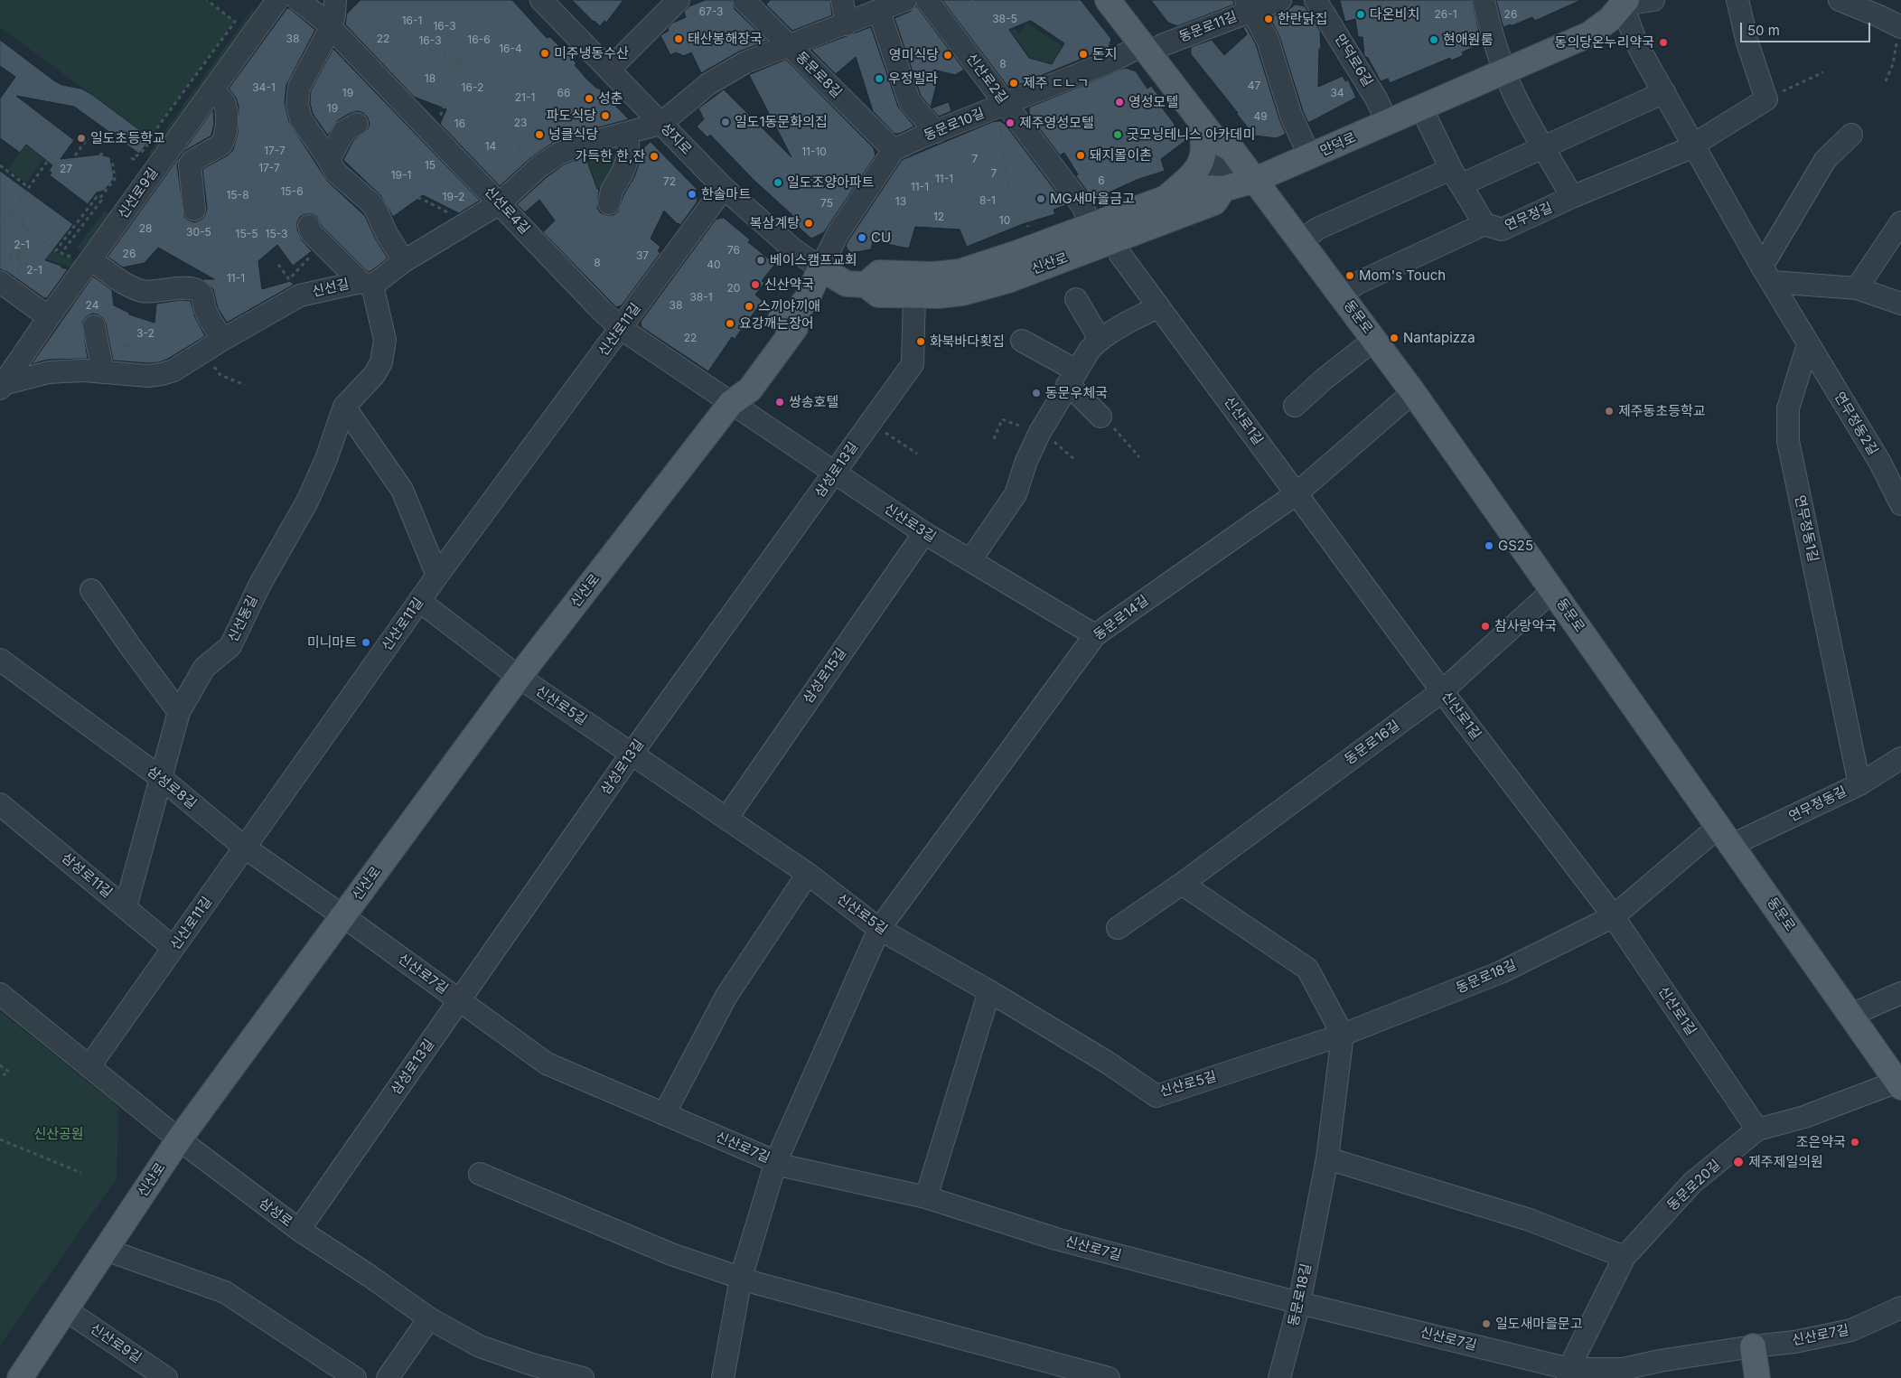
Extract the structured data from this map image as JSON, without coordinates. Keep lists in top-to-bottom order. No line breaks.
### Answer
{"streets":{"main road":["만덕로","신산로","동문로"],"street":["동문로11길","만덕로6길","동문로8길","신산로2길","동문로10길","성지로","신선로9길","신선로4길","연무정길","신선길","신산로11길","신산로1길","연무정동2길","삼성로13길","신산로3길","연무정동1길","동문로14길","신선동길","삼성로15길","신산로5길","동문로16길","삼성로8길","연무정동길","삼성로11길","신산로7길","동문로18길","동문로20길","삼성로","신산로9길"]},"crossings":[["동문로11길","동문로10길"],["동문로11길","동문로"],["만덕로6길","만덕로"],["동문로8길","동문로10길"],["신산로2길","동문로10길"],["신산로2길","신산로"],["동문로10길","동문로"],["성지로","신산로"],["성지로","신선길"],["성지로","신산로11길"],["만덕로","신산로"],["만덕로","동문로"],["신선로9길","신선길"],["신선로4길","신산로"],["신선로4길","신선길"],["신선로4길","신산로11길"],["신선로4길","신산로3길"],["연무정길","동문로"],["신산로","동문로"],["신산로","신산로1길"],["신산로","삼성로13길"],["신산로","신산로3길"],["신산로","신산로5길"],["신산로","삼성로8길"],["신산로","신산로7길"],["신산로","삼성로"],["신산로","신산로9길"],["신선길","신선동길"],["동문로","동문로14길"],["동문로","동문로16길"],["동문로","연무정동길"],["동문로","동문로18길"],["동문로","동문로20길"],["신산로11길","신산로5길"],["신산로11길","삼성로8길"],["신산로11길","삼성로11길"],["신산로11길","삼성로"],["신산로1길","동문로14길"],["신산로1길","동문로16길"],["신산로1길","동문로18길"],["신산로1길","동문로20길"],["연무정동2길","연무정동1길"],["삼성로13길","신산로3길"],["삼성로13길","신산로5길"],["삼성로13길","신산로7길"],["삼성로13길","삼성로"],["신산로3길","동문로14길"],["신산로3길","삼성로15길"],["연무정동1길","연무정동길"],["동문로14길","신산로5길"],["동문로14길","신산로7길"],["신선동길","삼성로8길"],["신선동길","삼성로11길"],["삼성로15길","신산로5길"],["신산로5길","동문로18길"],["삼성로8길","신산로7길"],["연무정동길","동문로18길"],["신산로7길","동문로18길"],["신산로7길","동문로20길"]],"parks":["신산공원"],"places":["다온비치","한란닭집","태산봉해장국","현애원룸","동의당온누리약국","미주냉동수산","돈지","영미식당","우정빌라","제주 ㄷㄴㄱ","성춘","영성모텔","파도식당","일도1동문화의집","제주영성모텔","넝클식당","굿모닝테니스 아카데미","일도초등학교","돼지몰이촌","가득한 한,잔","일도조양아파트","한솔마트","MG새마을금고","복삼계탕","CU","베이스캠프교회","Mom's Touch","신산약국","스끼야끼애","요강깨는장어","Nantapizza","화북바다횟집","동문우체국","쌍송호텔","제주동초등학교","GS25","참사랑약국","미니마트","조은약국","제주제일의원","일도새마을문고"],"house_numbers":["67-3","26-1","26","38-5","16-1","16-3","38","22","16-6","16-3","16-4","8","18","47","34-1","16-2","19","66","34","21-1","19","49","23","16","14","17-7","11-10","7","15","17-7","27","7","19-1","11-1","6","72","11-1","15-6","15-8","19-2","8-1","13","75","12","10","28","30-5","15-5","15-3","2-1","76","26","37","8","40","2-1","11-1","20","38-1","24","38","3-2","22"],"scale_bar":"50 m"}
